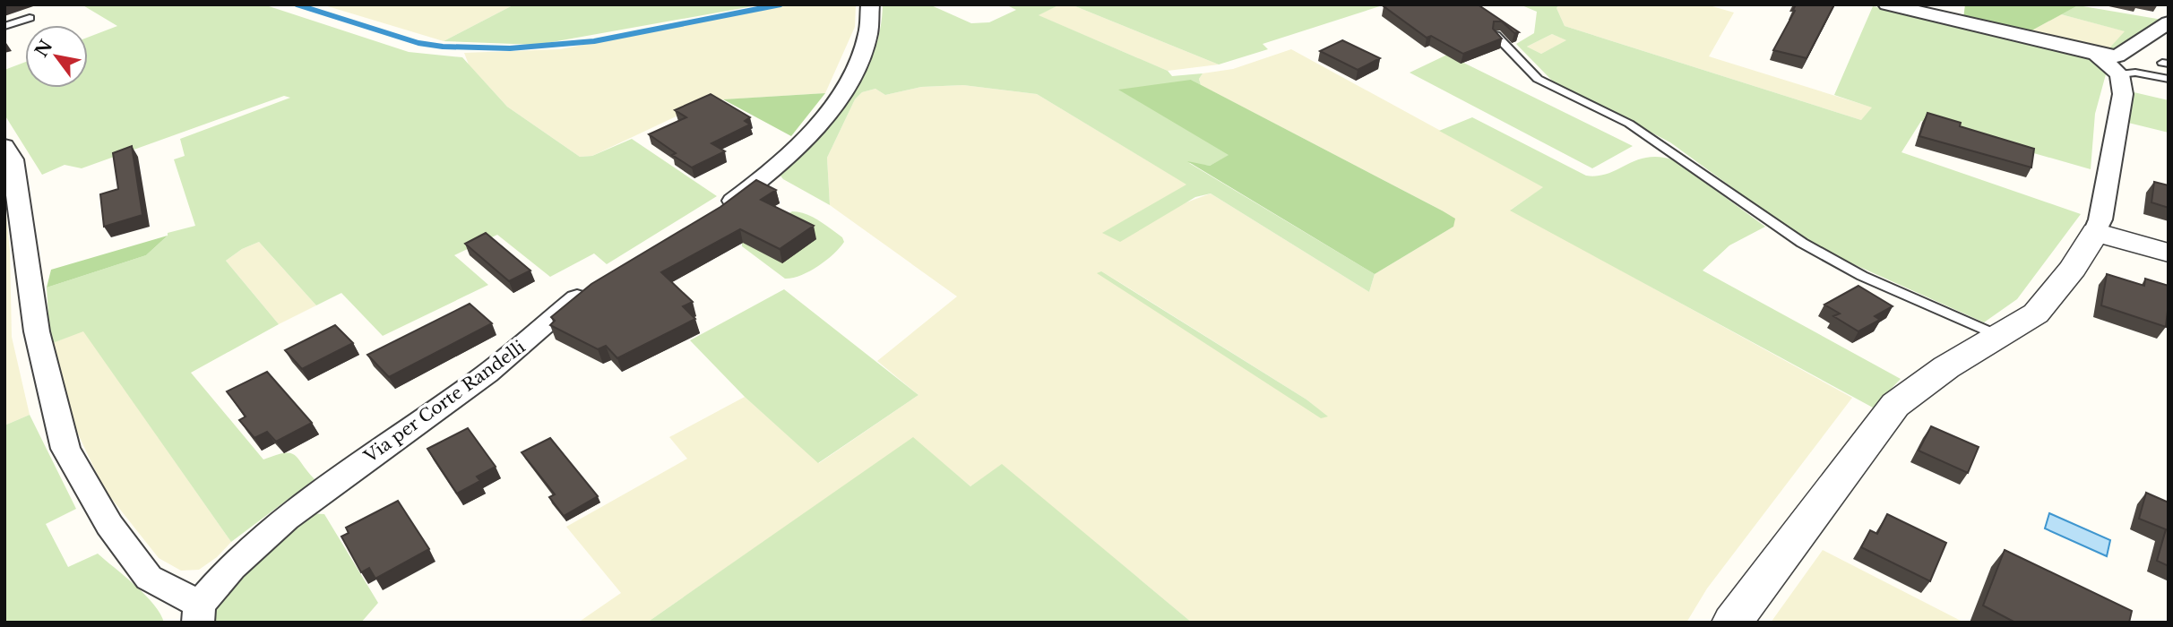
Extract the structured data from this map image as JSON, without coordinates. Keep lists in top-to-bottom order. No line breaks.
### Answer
{"streets":{"street":["Via per Corte Randelli"]},"north":"top left"}
